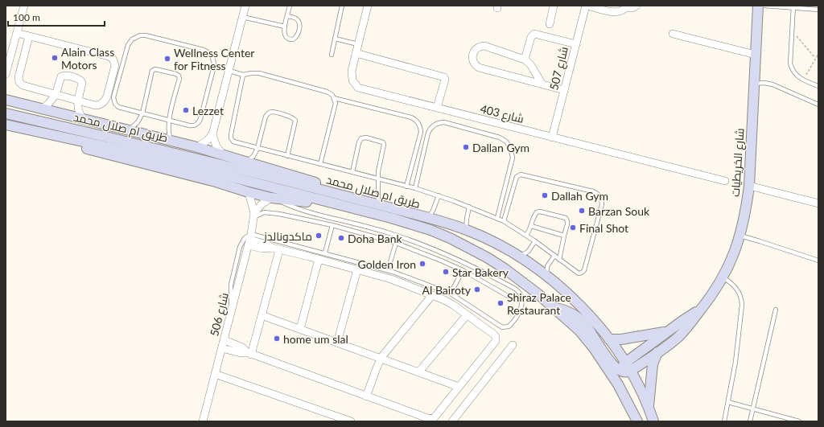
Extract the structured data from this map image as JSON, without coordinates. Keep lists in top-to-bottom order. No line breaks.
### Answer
{"streets":{"street":["شارع 507","شارع 403","طريق ام صلال محمد","شارع الخريطيات","شارع 506"]},"crossings":[["شارع 507","شارع 403"],["طريق ام صلال محمد","شارع الخريطيات"]],"places":["Alain Class Motors","Wellness Center for Fitness","Lezzet","Dallan Gym","Dallah Gym","Barzan Souk","Final Shot","ماكدونالدز","Doha Bank","Golden Iron","Star Bakery","Al Bairoty","Shiraz Palace Restaurant","home um slal"],"scale_bar":"100 m"}
